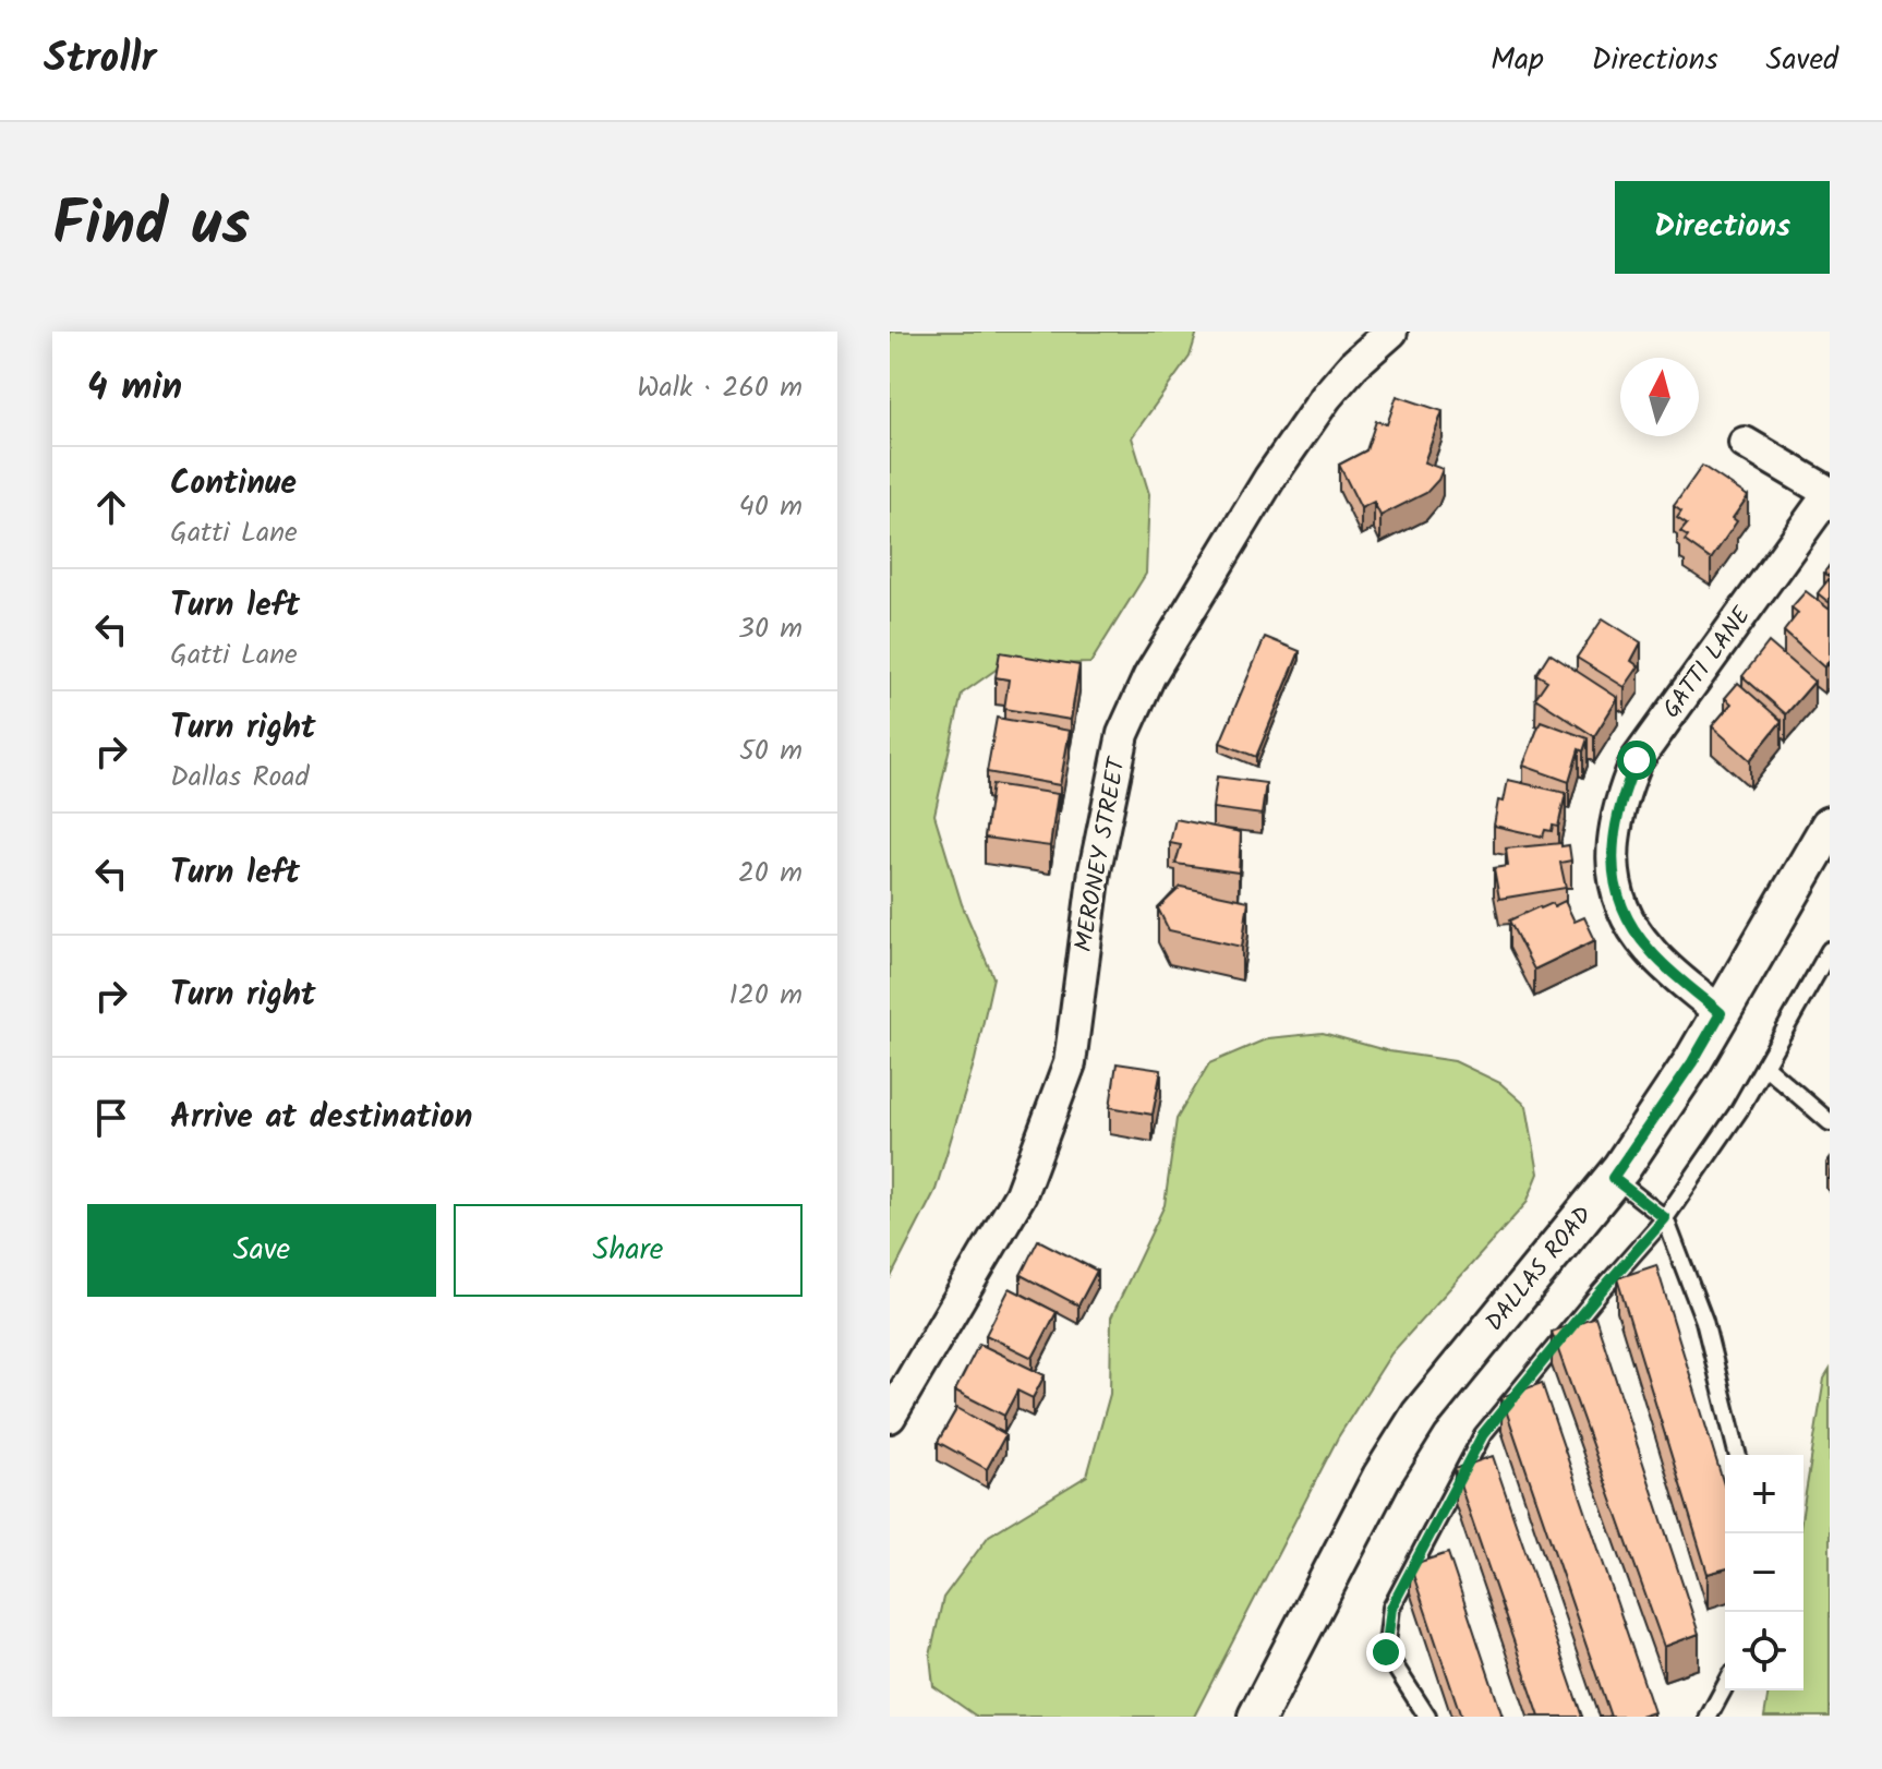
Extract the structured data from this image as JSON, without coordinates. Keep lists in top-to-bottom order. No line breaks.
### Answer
{"streets":{"street":["GATTI LANE","MERONEY STREET","DALLAS ROAD"]},"crossings":[["GATTI LANE","DALLAS ROAD"]],"north":"top","page":{"header":"Strollr","nav":["Map","Directions","Saved"],"title":"Find us","buttons":["Directions",["Save","Share"]],"heading":["4 min","Walk · 260 m"],"list":[["Continue","Gatti Lane","40 m"],["Turn left","Gatti Lane","30 m"],["Turn right","Dallas Road","50 m"],["Turn left","20 m"],["Turn right","120 m"],"Arrive at destination"],"map_buttons":["+","−"]}}
